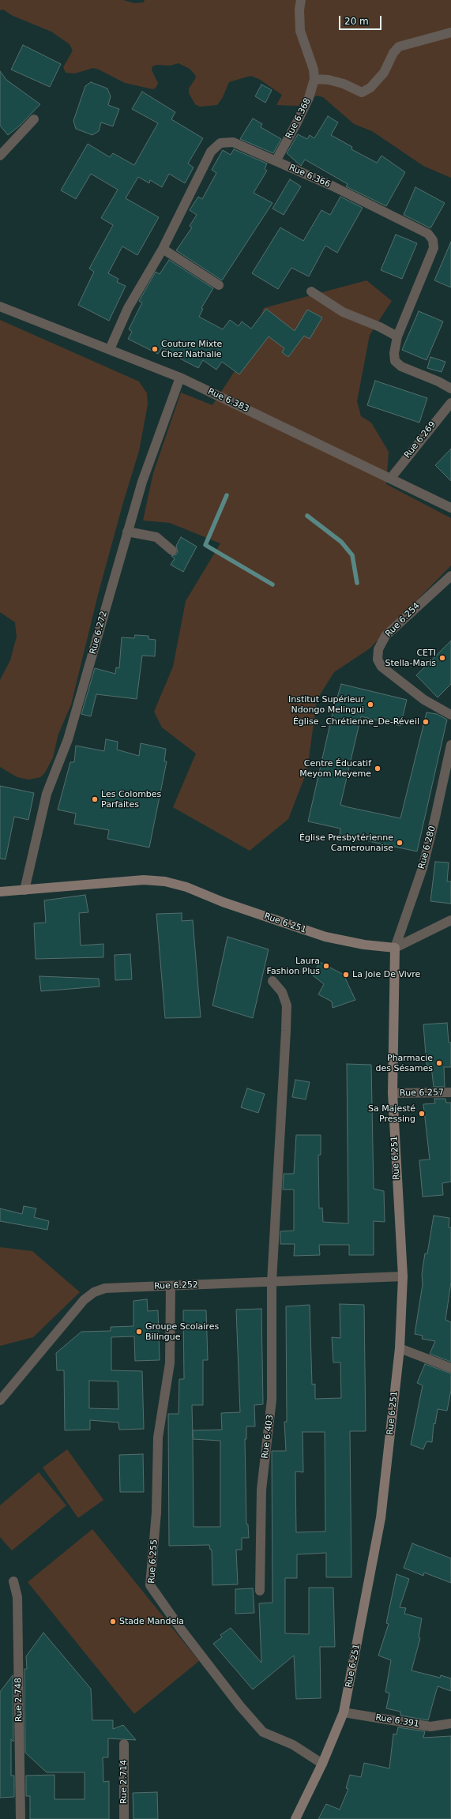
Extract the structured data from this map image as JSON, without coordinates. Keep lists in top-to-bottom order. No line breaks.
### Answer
{"streets":{"main road":["Rue 6.251"],"street":["Rue 6.368","Rue 6.366","Rue 6.383","Rue 6.269","Rue 6.254","Rue 6.272","Rue 6.280","Rue 6.257","Rue 6.252","Rue 6.403","Rue 6.255","Rue 2.748","Rue 6.391","Rue 2.714"]},"crossings":[["Rue 6.368","Rue 6.366"],["Rue 6.366","Rue 6.383"],["Rue 6.383","Rue 6.269"],["Rue 6.383","Rue 6.272"],["Rue 6.272","Rue 6.251"],["Rue 6.280","Rue 6.251"],["Rue 6.251","Rue 6.257"],["Rue 6.251","Rue 6.252"],["Rue 6.251","Rue 6.255"],["Rue 6.251","Rue 6.391"],["Rue 6.252","Rue 6.403"],["Rue 6.252","Rue 6.255"]],"places":["Couture Mixte Chez Nathalie","CETI Stella-Maris","Institut Supérieur Ndongo Melingui","Église _Chrétienne_De-Réveil","Centre Éducatif Meyom Meyeme","Les Colombes Parfaites","Église Presbytérienne Camerounaise","Laura Fashion Plus","La Joie De Vivre","Pharmacie des Sésames","Sa Majesté Pressing","Groupe Scolaires Bilingue","Stade Mandela"],"scale_bar":"20 m"}
